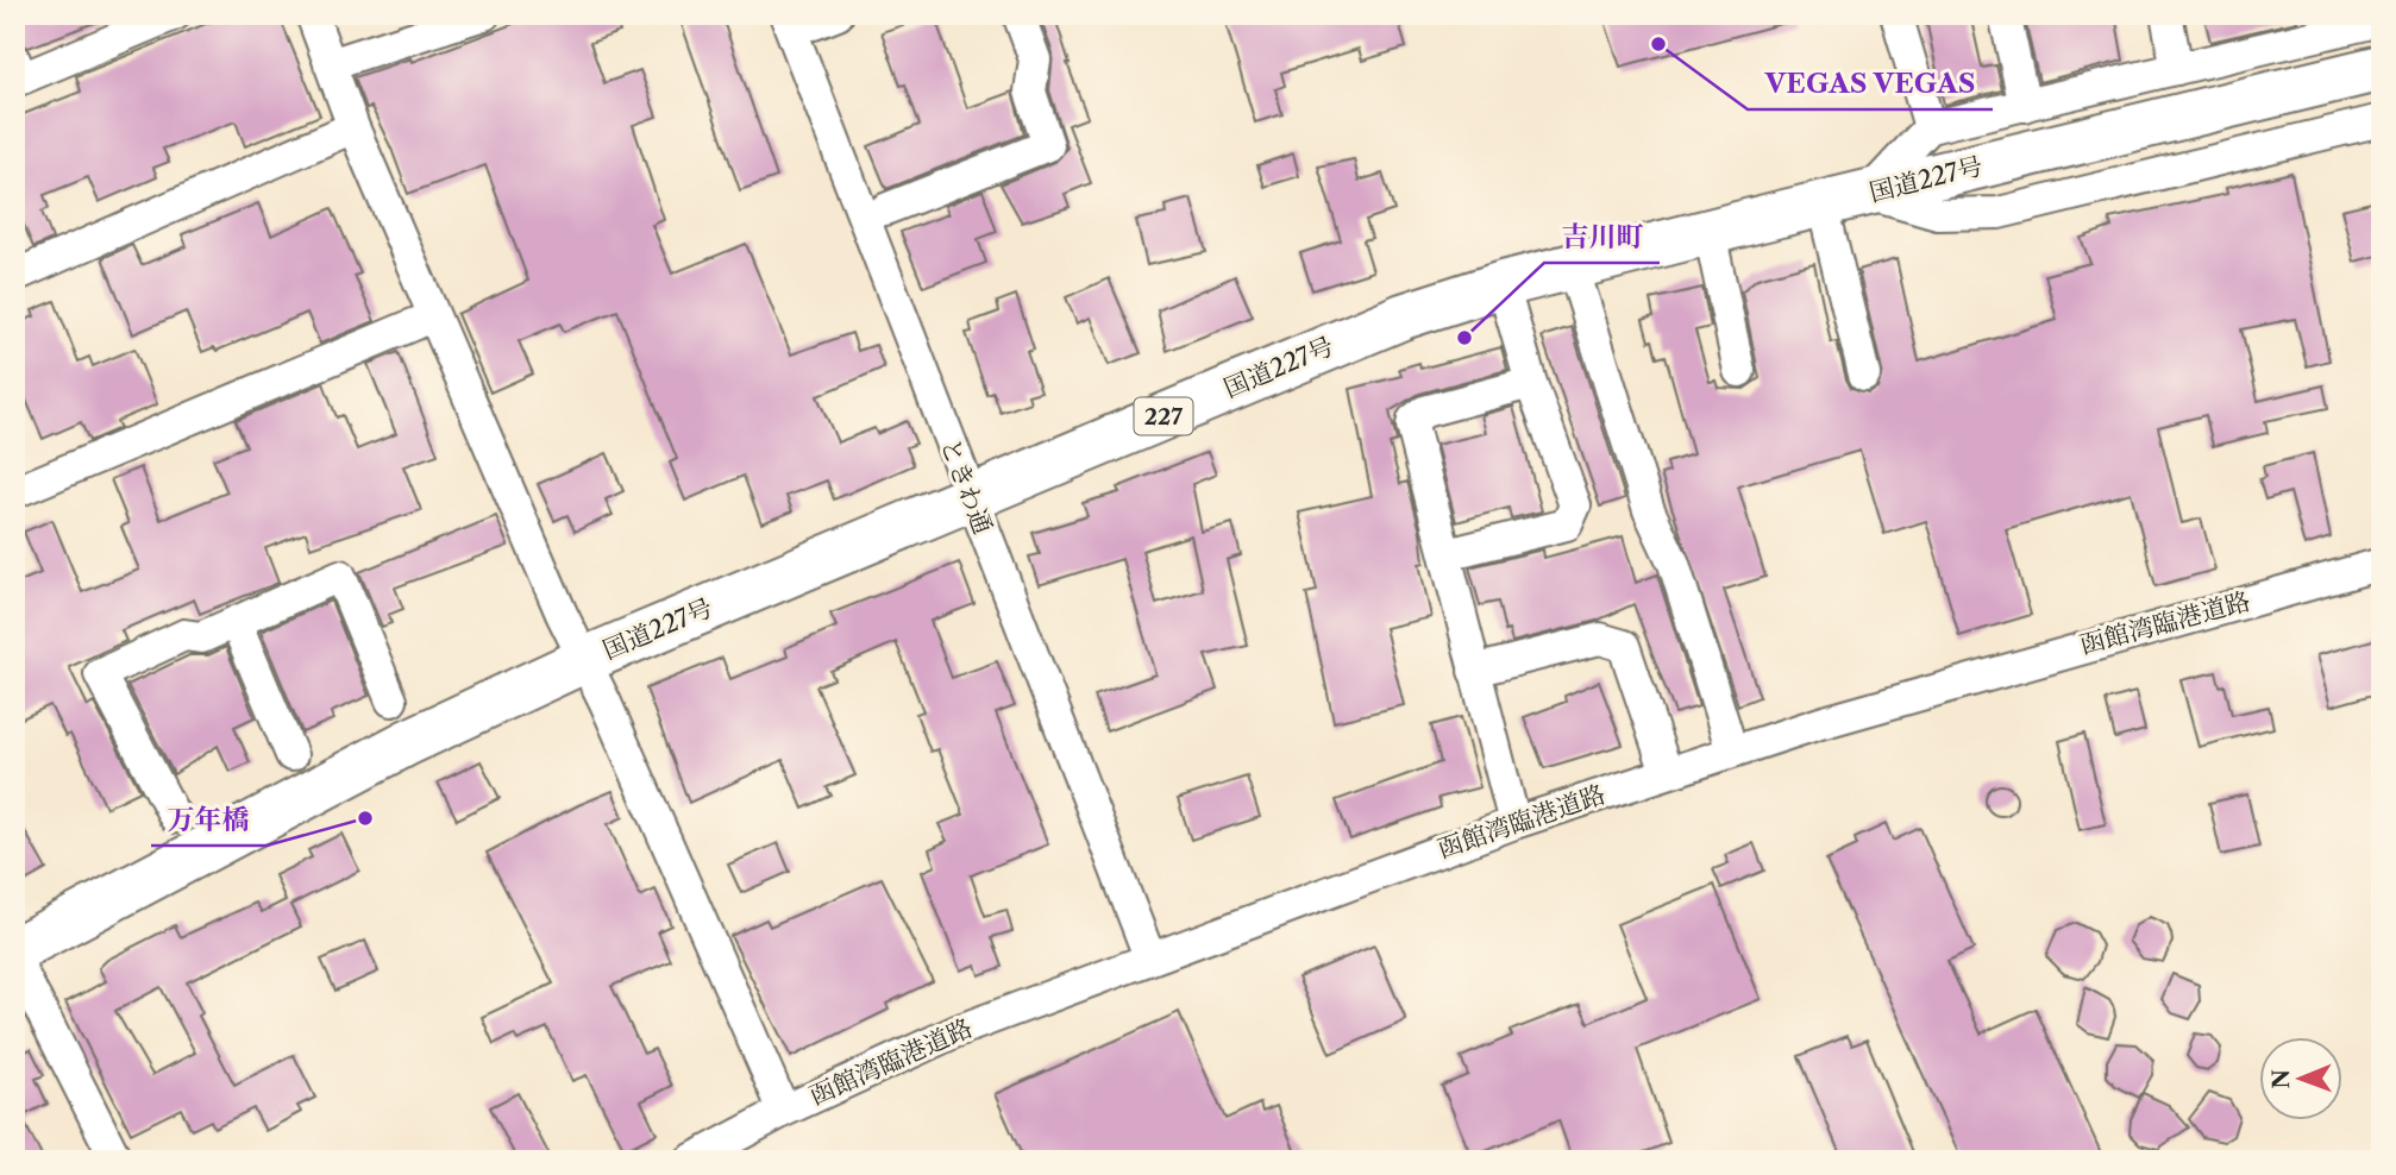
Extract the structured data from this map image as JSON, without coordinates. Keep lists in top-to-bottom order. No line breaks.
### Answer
{"streets":{"highway":["国道227号","227"],"street":["ときわ通","函館湾臨港道路"]},"crossings":[["国道227号","ときわ通"],["ときわ通","函館湾臨港道路"]],"places":["VEGAS VEGAS","吉川町","万年橋"],"north":"left"}
